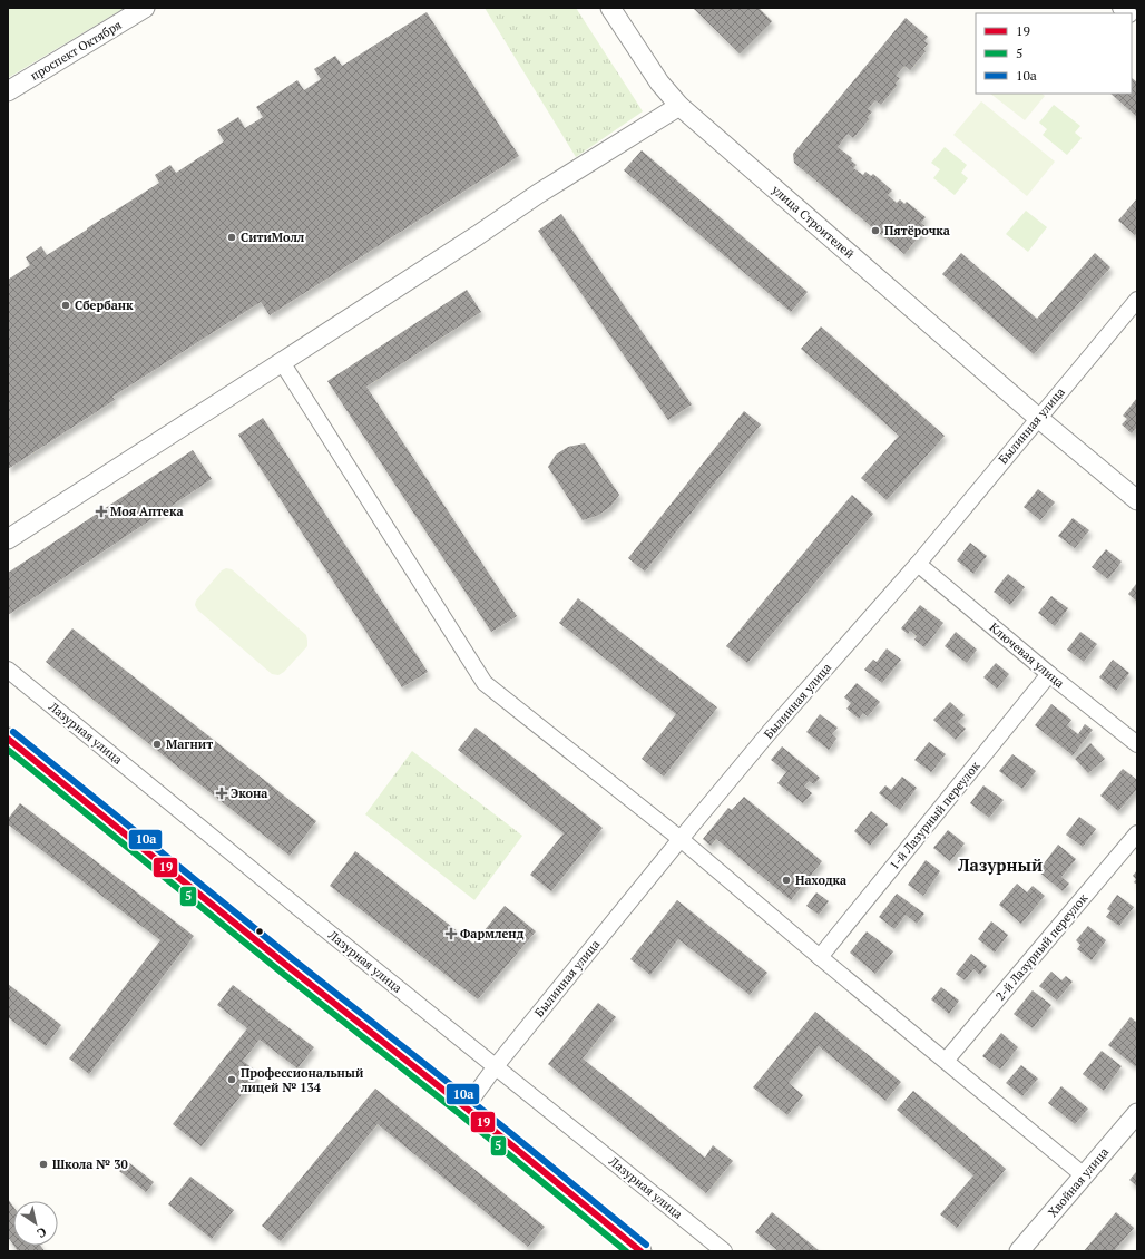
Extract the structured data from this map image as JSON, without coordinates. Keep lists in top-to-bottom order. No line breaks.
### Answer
{"streets":{"street":["проспект Октября","улица Строителей","Былинная улица","Ключевая улица","Лазурная улица","1-й Лазурный переулок","2-й Лазурный переулок","Хвойная улица"]},"crossings":[["улица Строителей","Былинная улица"],["Былинная улица","Ключевая улица"],["Былинная улица","Лазурная улица"],["Ключевая улица","1-й Лазурный переулок"]],"districts":["Лазурный"],"places":{"other":["Пятёрочка","СитиМолл","Сбербанк","Магнит","Находка","Профессиональный лицей № 134","Школа № 30"],"health":["Моя Аптека","Экона","Фармленд"]},"lines":["transit line 10а","transit line 19","transit line 5"],"legend":["19","5","10а"],"north":"bottom right"}
